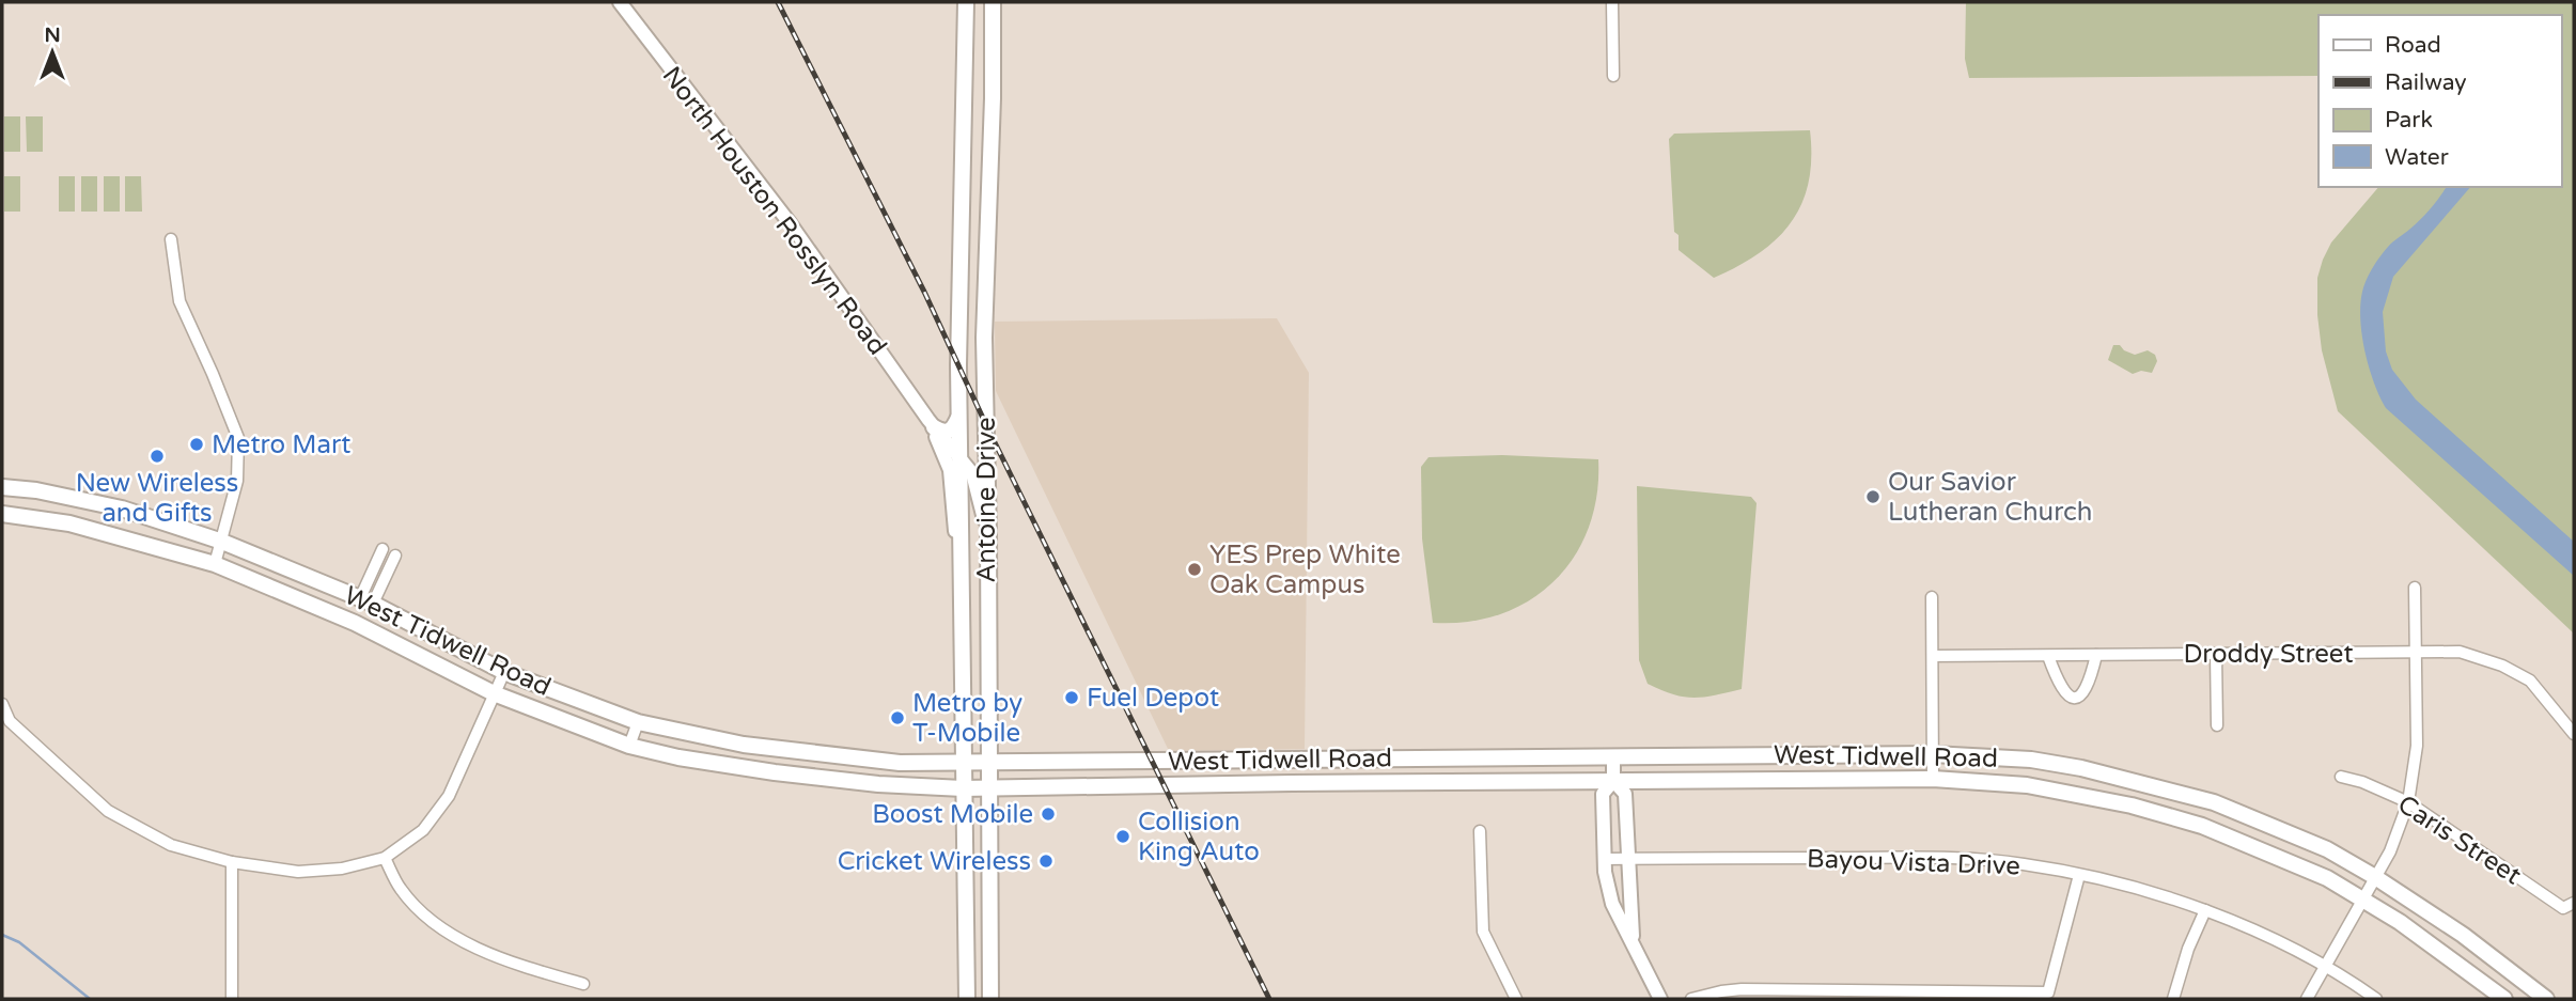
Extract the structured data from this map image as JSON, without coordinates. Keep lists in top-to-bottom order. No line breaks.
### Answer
{"streets":{"main road":["Antoine Drive","West Tidwell Road"],"street":["North Houston Rosslyn Road","Droddy Street","Caris Street","Bayou Vista Drive"]},"crossings":[["North Houston Rosslyn Road","Antoine Drive"],["Antoine Drive","West Tidwell Road"]],"places":["Metro Mart","New Wireless and Gifts","Our Savior Lutheran Church","YES Prep White Oak Campus","Fuel Depot","Metro by T-Mobile","Boost Mobile","Collision King Auto","Cricket Wireless"],"legend":["Road","Railway","Park","Water"],"north":"top"}
